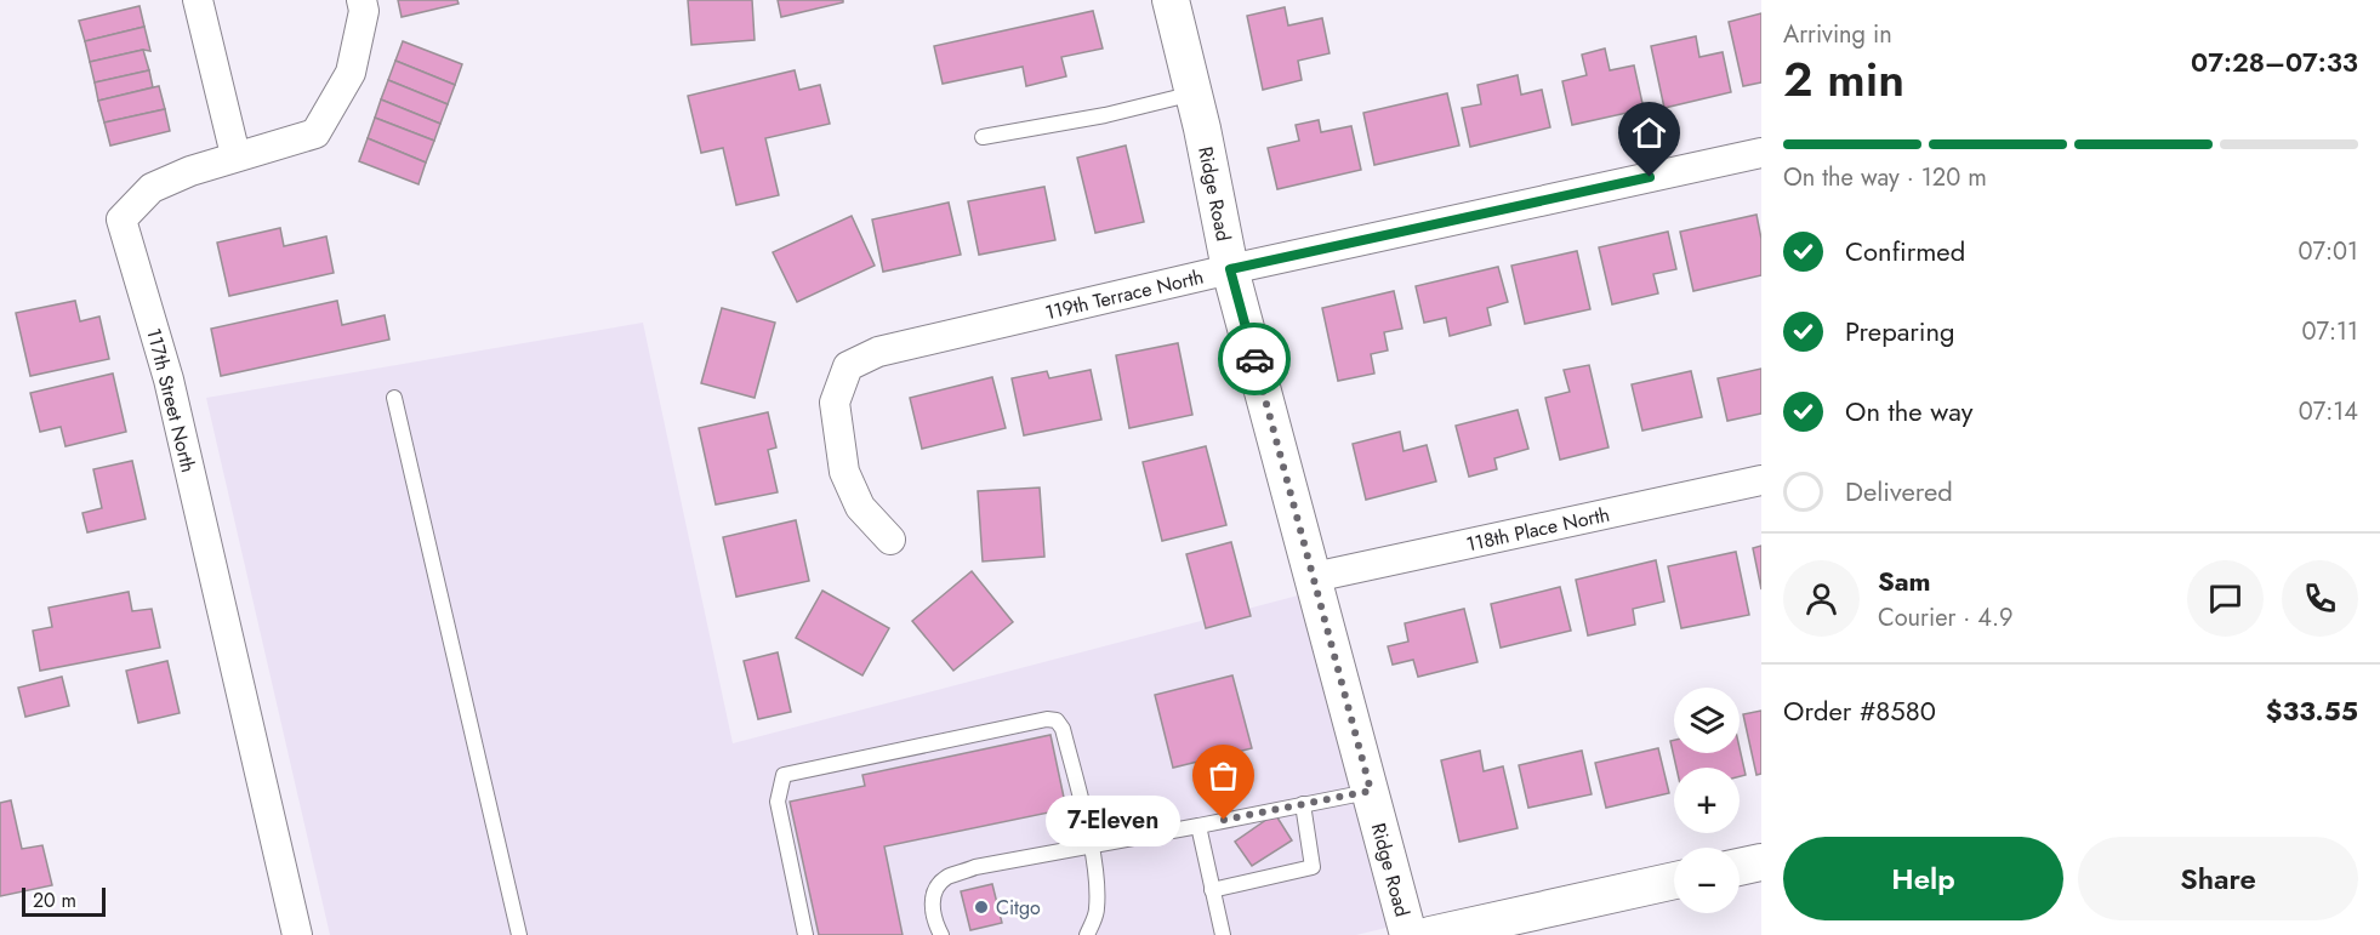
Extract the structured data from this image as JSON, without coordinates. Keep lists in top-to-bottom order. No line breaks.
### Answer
{"streets":{"street":["Ridge Road","119th Terrace North","117th Street North","118th Place North"]},"crossings":[["Ridge Road","119th Terrace North"],["Ridge Road","118th Place North"]],"places":["7-Eleven","Citgo"],"scale_bar":"20 m","page":{"heading":["2 min","Arriving in","07:28–07:33"],"panel":["Sam","Courier · 4.9","Order #8580","$33.55"],"bar":"On the way · 120 m","list":[["Confirmed","07:01"],["Preparing","07:11"],["On the way","07:14"],"Delivered"],"map_buttons":["+","−"],"bubble":"7-Eleven","buttons":["Help","Share"],"scale":"20 m"}}
